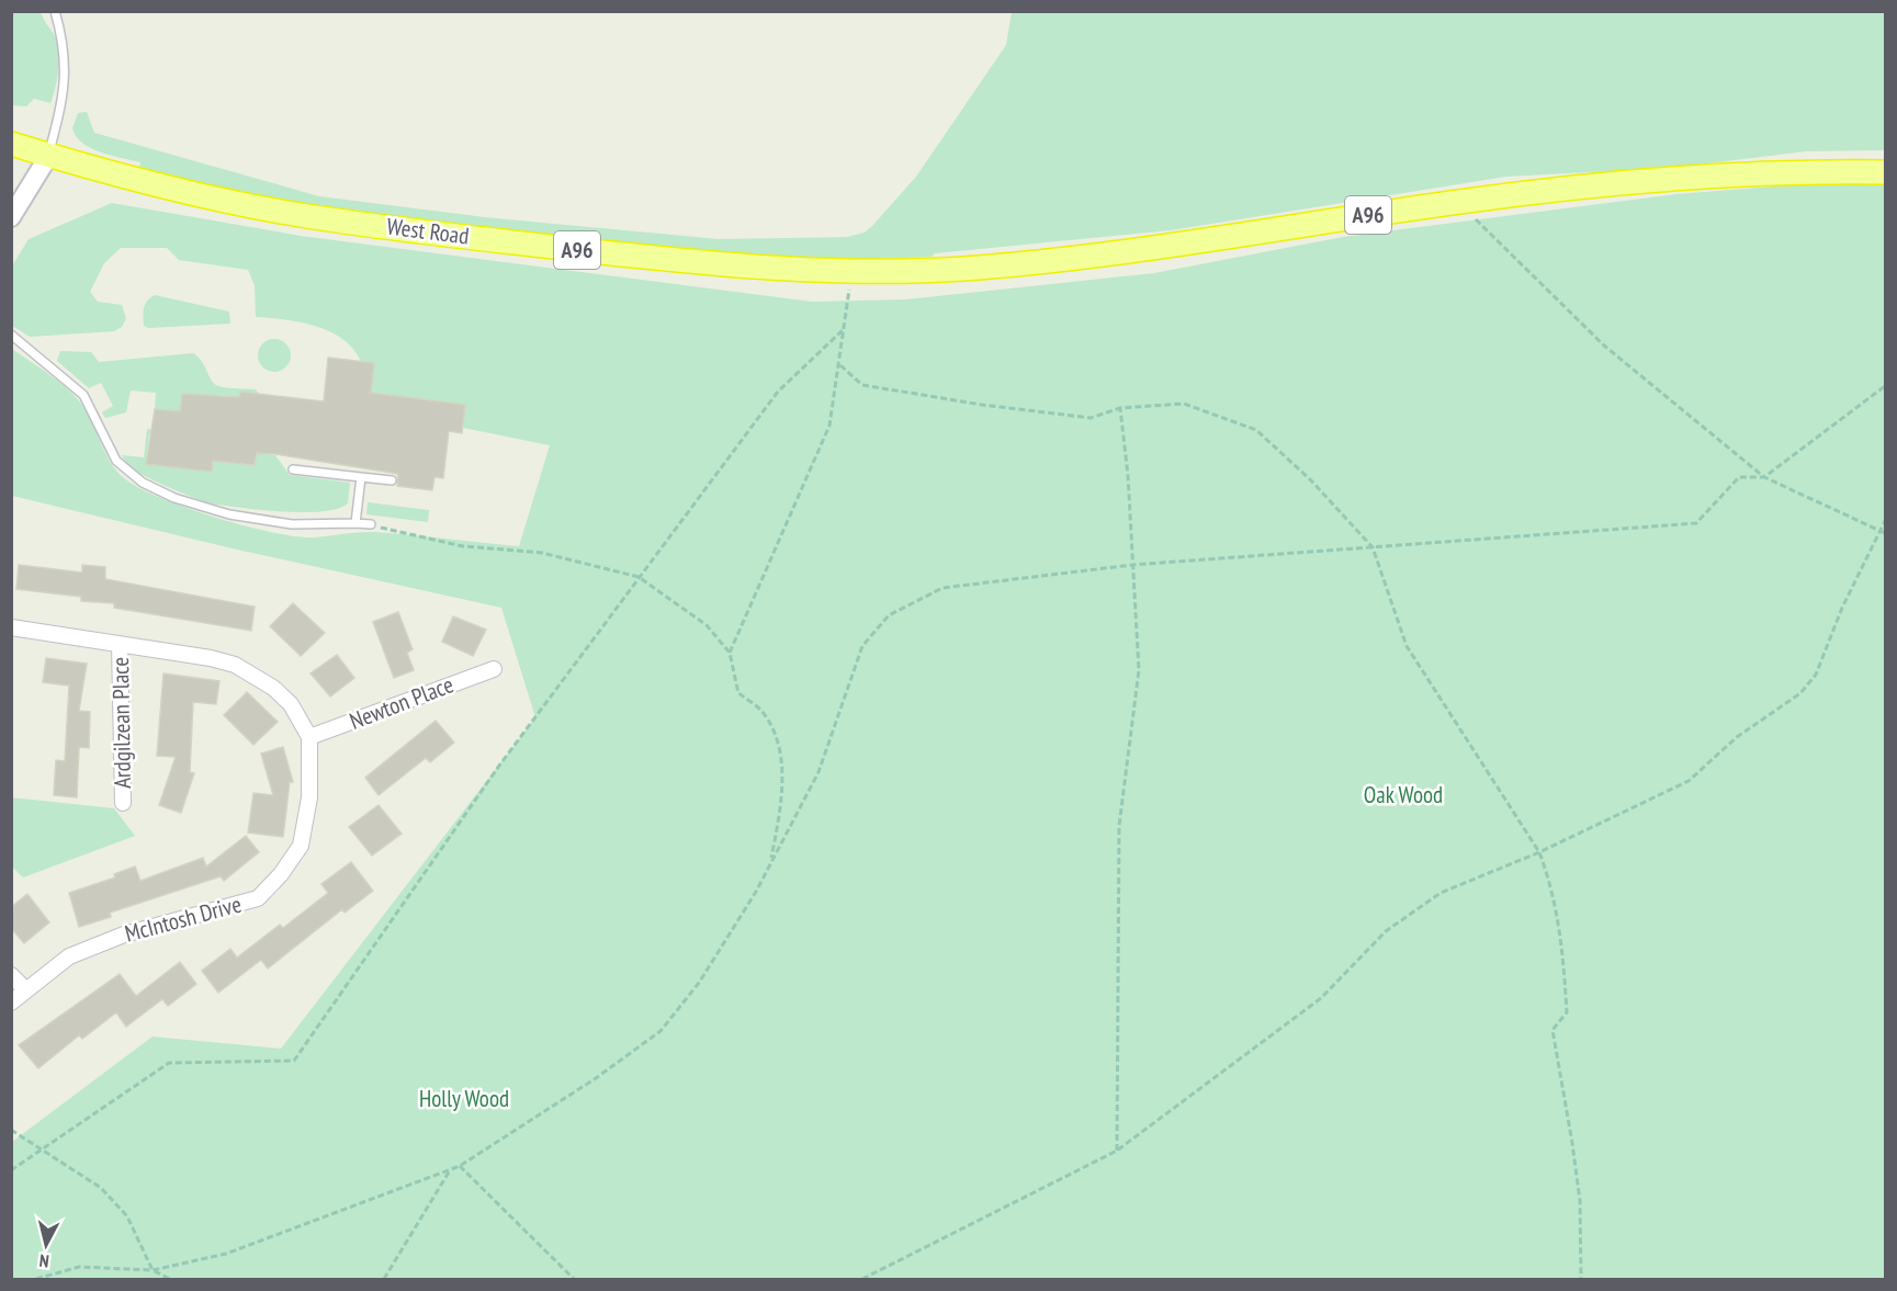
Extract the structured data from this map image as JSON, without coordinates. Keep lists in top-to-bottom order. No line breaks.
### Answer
{"streets":{"highway":["A96","West Road"],"street":["Newton Place","Ardgilzean Place","McIntosh Drive"]},"crossings":[["A96","West Road"],["Newton Place","McIntosh Drive"],["Ardgilzean Place","McIntosh Drive"]],"parks":["Oak Wood","Holly Wood"],"north":"bottom"}
